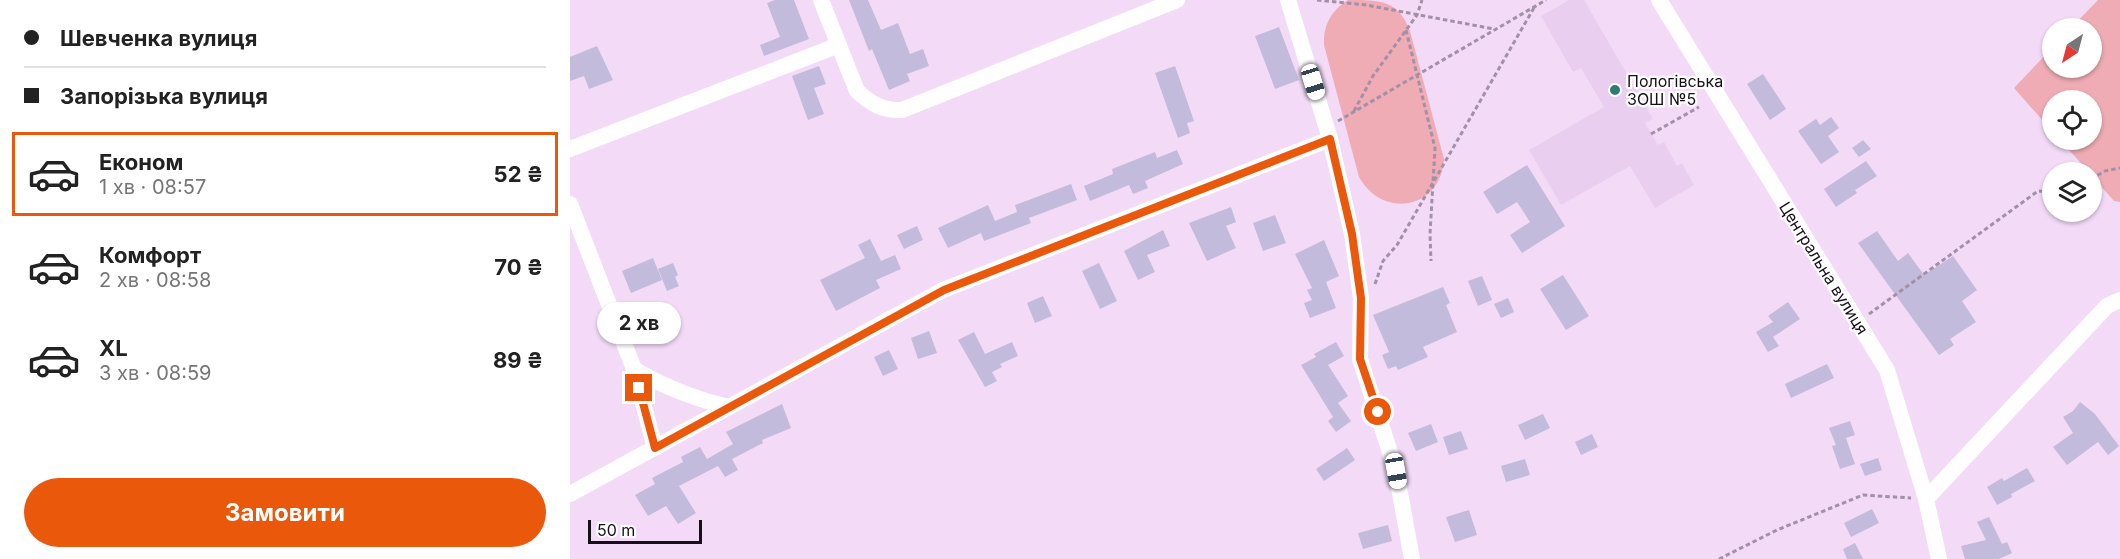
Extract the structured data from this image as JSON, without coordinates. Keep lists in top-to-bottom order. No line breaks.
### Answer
{"streets":{"street":["Центральна вулиця"]},"places":["Пологівська ЗОШ №5"],"scale_bar":"50 m","north":"bottom left","page":{"banner":["Шевченка вулиця","Запорізька вулиця"],"list":[{"name":"Економ","note":"1 хв · 08:57","value":"52 ₴"},{"name":"Комфорт","note":"2 хв · 08:58","value":"70 ₴"},{"name":"XL","note":"3 хв · 08:59","value":"89 ₴"}],"bubble":"2 хв","buttons":"Замовити","scale":"50 m"}}
